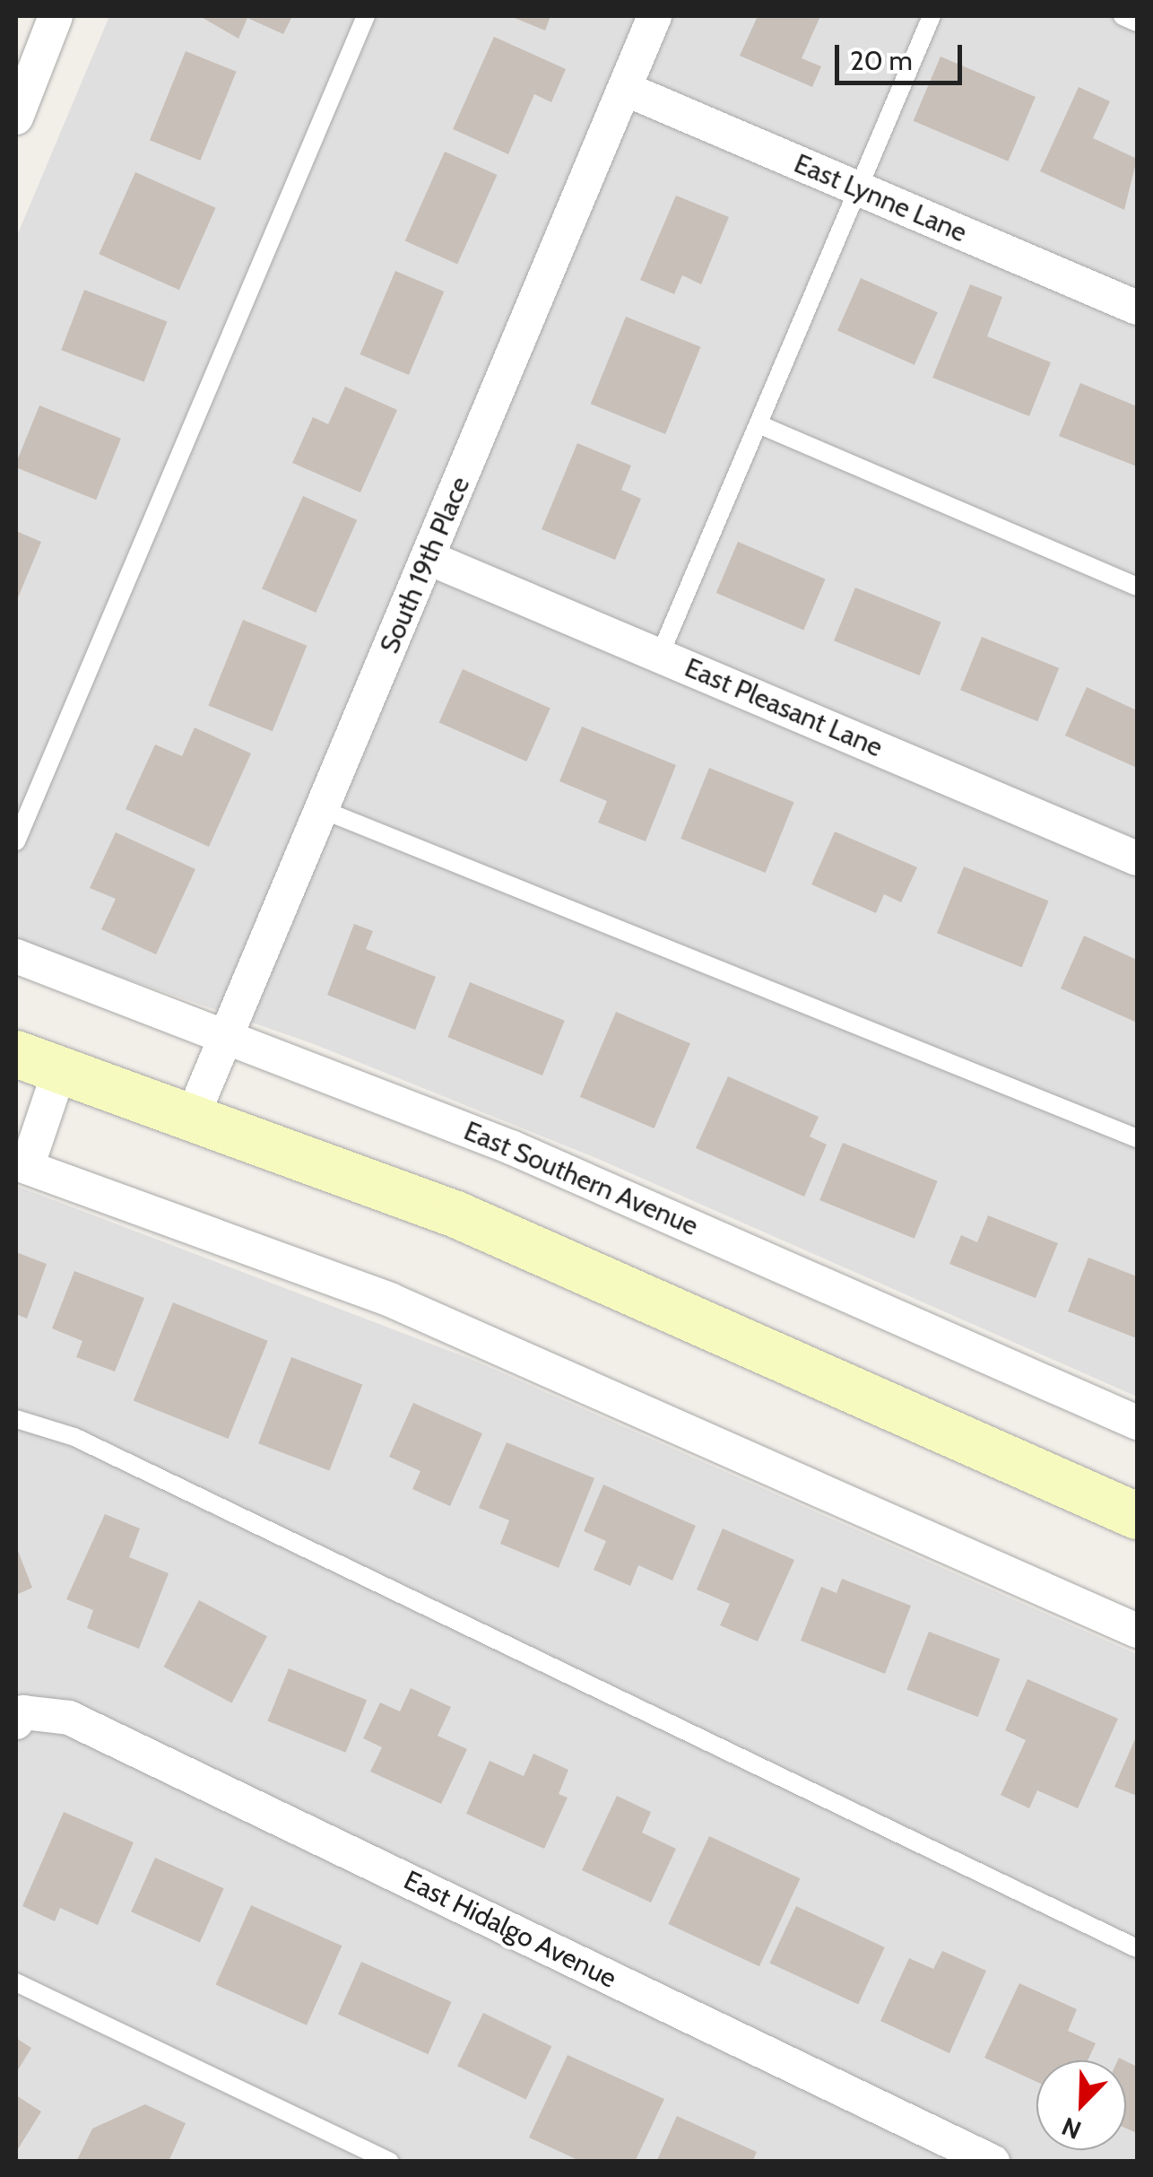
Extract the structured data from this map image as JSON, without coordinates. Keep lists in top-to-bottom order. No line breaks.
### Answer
{"streets":{"street":["East Lynne Lane","South 19th Place","East Pleasant Lane","East Southern Avenue","East Hidalgo Avenue"]},"crossings":[["East Lynne Lane","South 19th Place"],["South 19th Place","East Pleasant Lane"],["South 19th Place","East Southern Avenue"]],"scale_bar":"20 m","north":"bottom left"}
